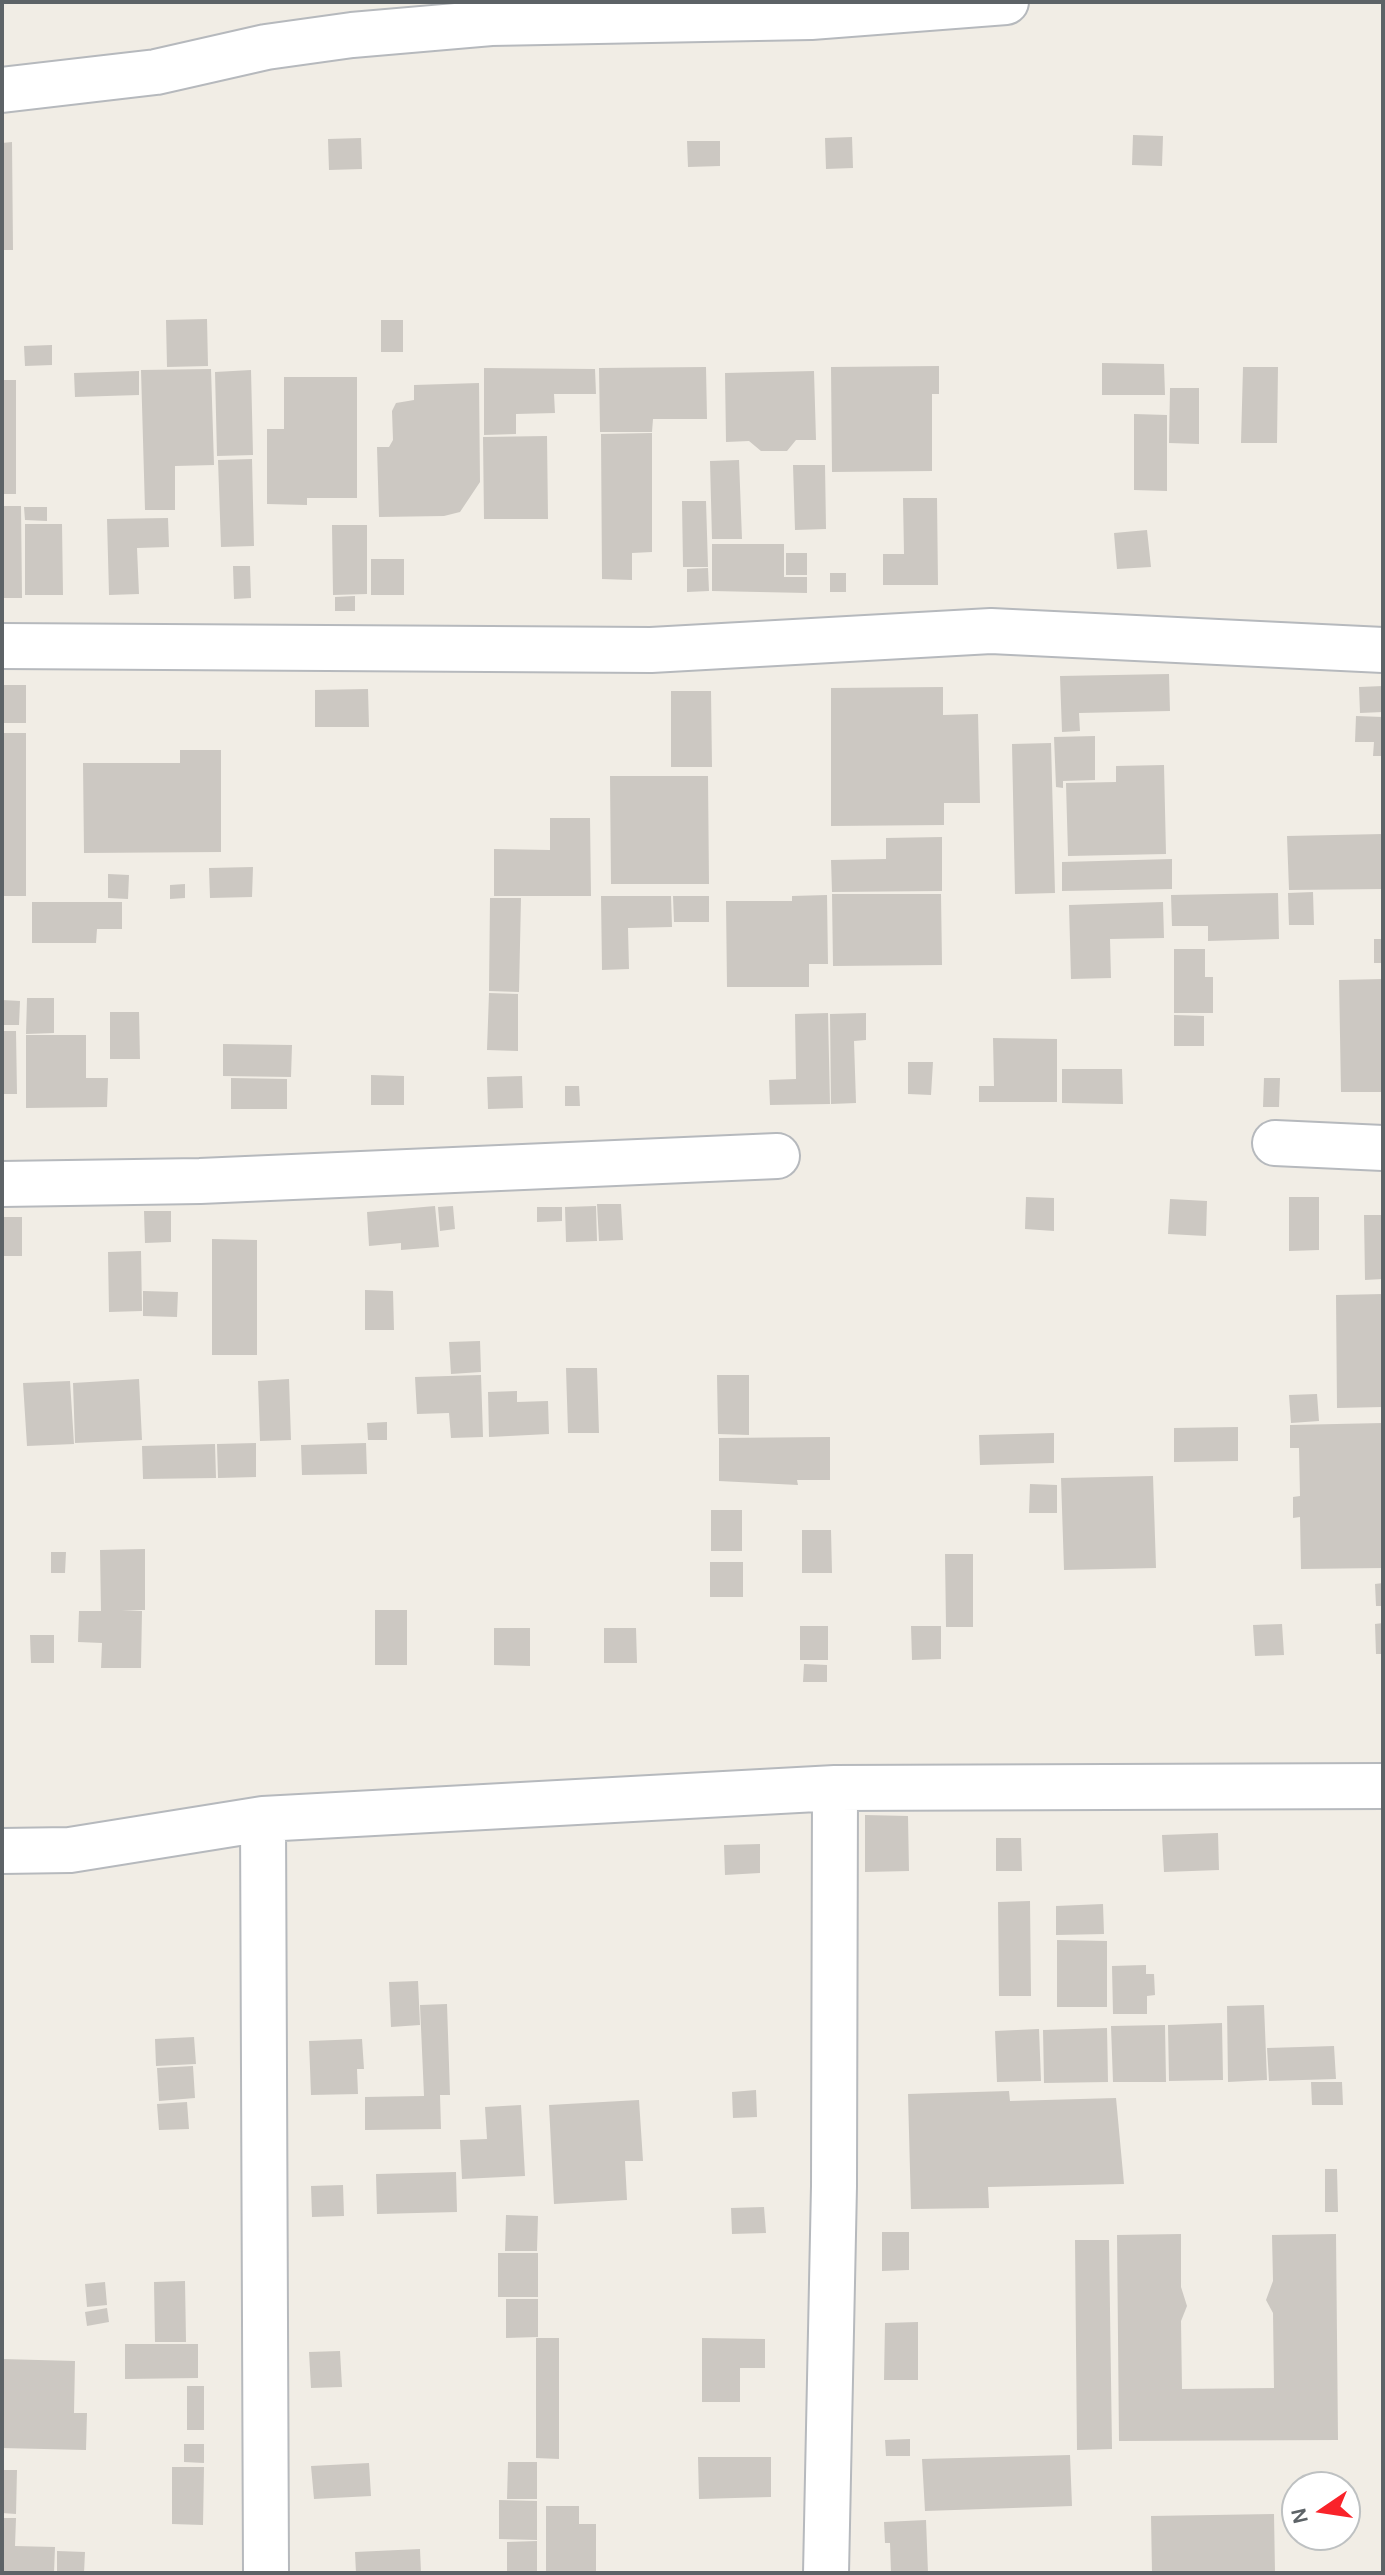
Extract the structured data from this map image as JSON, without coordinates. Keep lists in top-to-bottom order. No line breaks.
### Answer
{"north":"left"}
